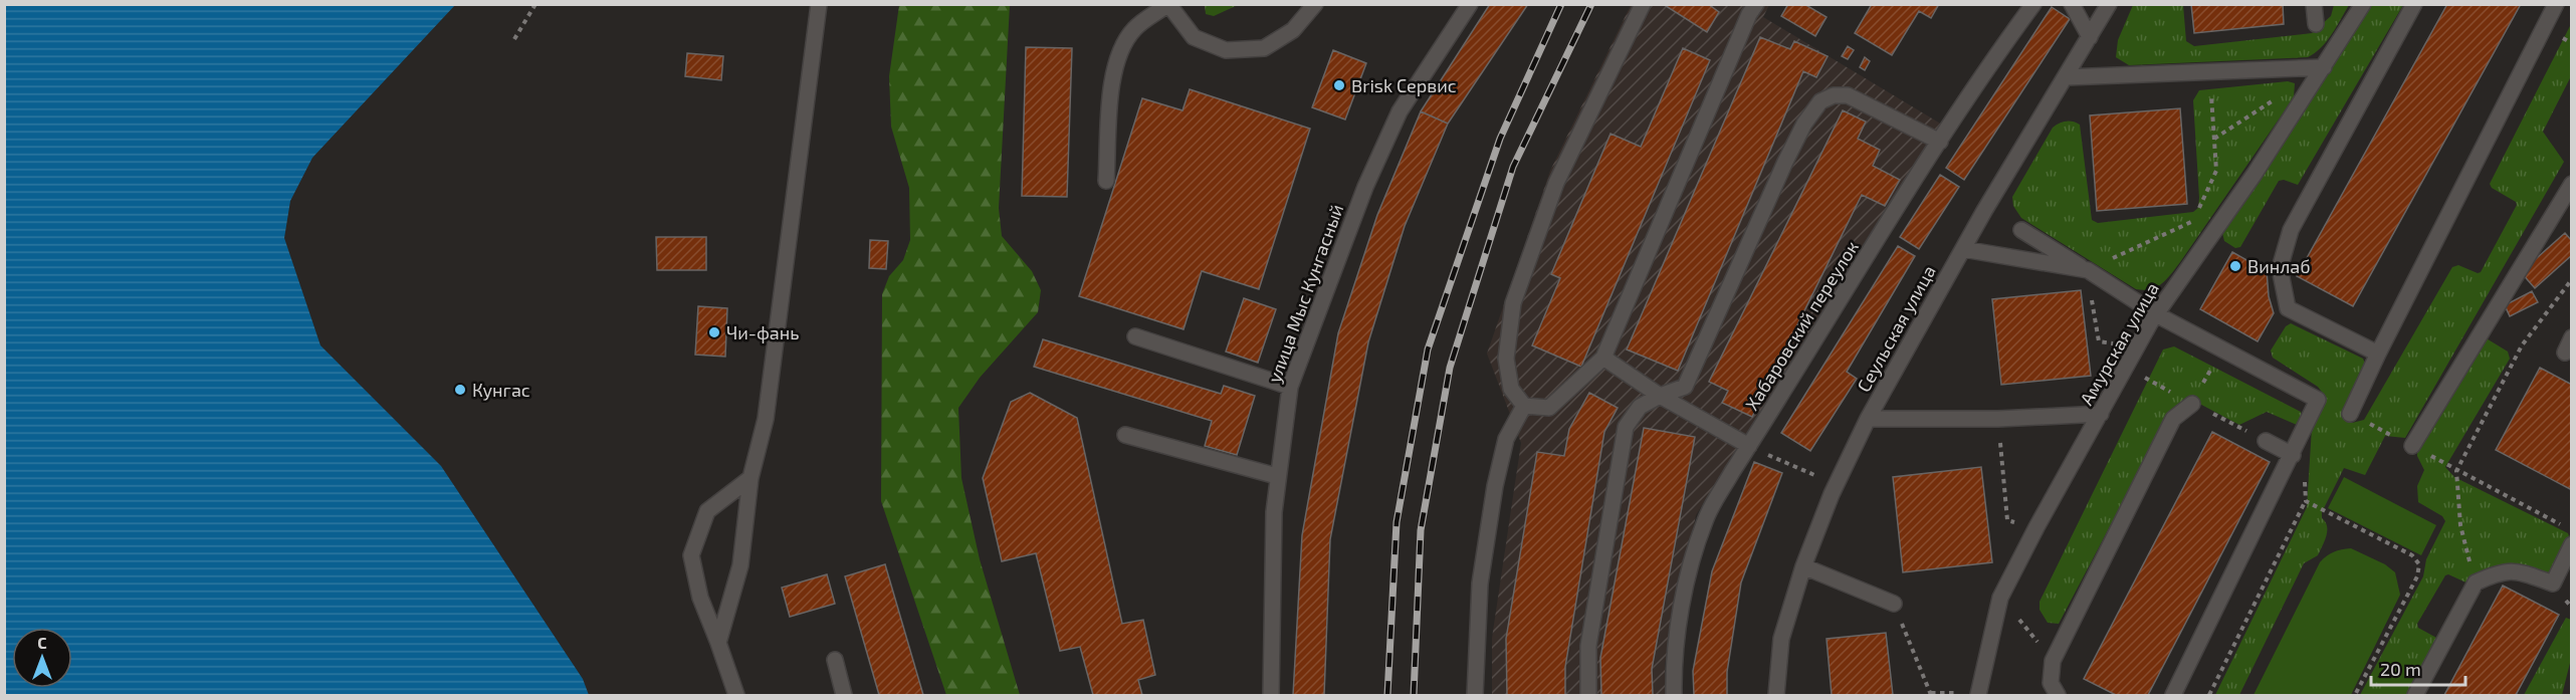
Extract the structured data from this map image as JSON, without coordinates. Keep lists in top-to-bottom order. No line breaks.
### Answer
{"streets":{"street":["улица Мыс Кунгасный","Хабаровский переулок","Сеульская улица","Амурская улица"]},"places":["Brisk Сервис","Винлаб","Чи-фань","Кунгас"],"scale_bar":"20 m","north":"top"}
